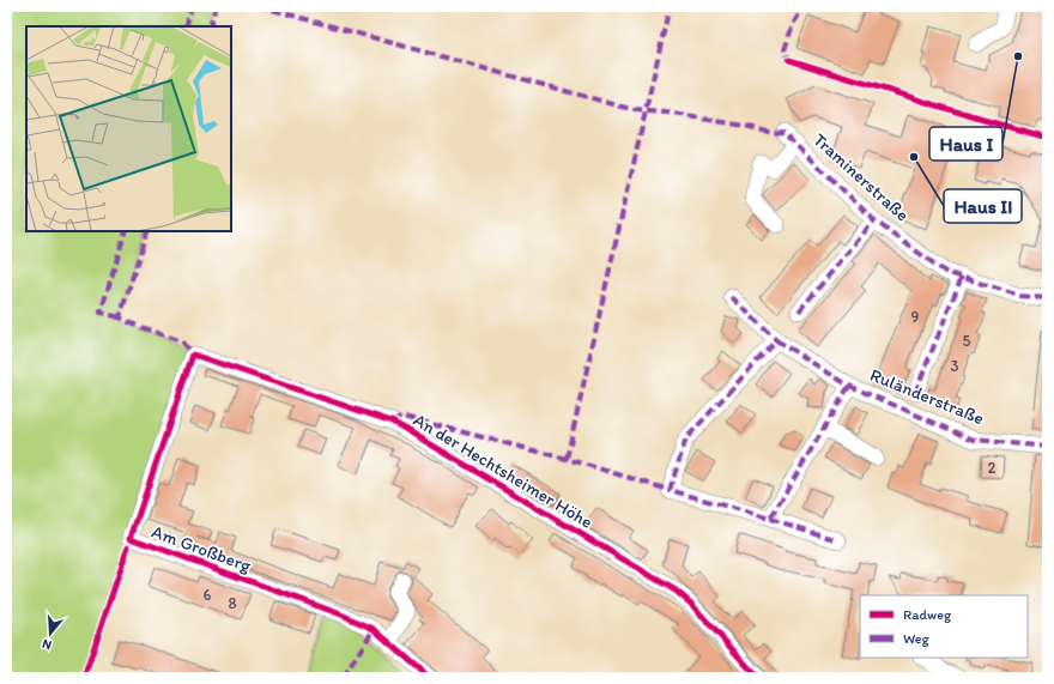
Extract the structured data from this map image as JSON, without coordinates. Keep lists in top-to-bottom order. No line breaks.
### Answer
{"streets":{"street":["Traminerstraße","Ruländerstraße","An der Hechtsheimer Höhe","Am Großberg"]},"crossings":[["Traminerstraße","Ruländerstraße"],["An der Hechtsheimer Höhe","Am Großberg"]],"places":["Haus I","Haus II"],"house_numbers":["9","5","3","2","6","8"],"legend":["Radweg","Weg"],"north":"bottom"}
